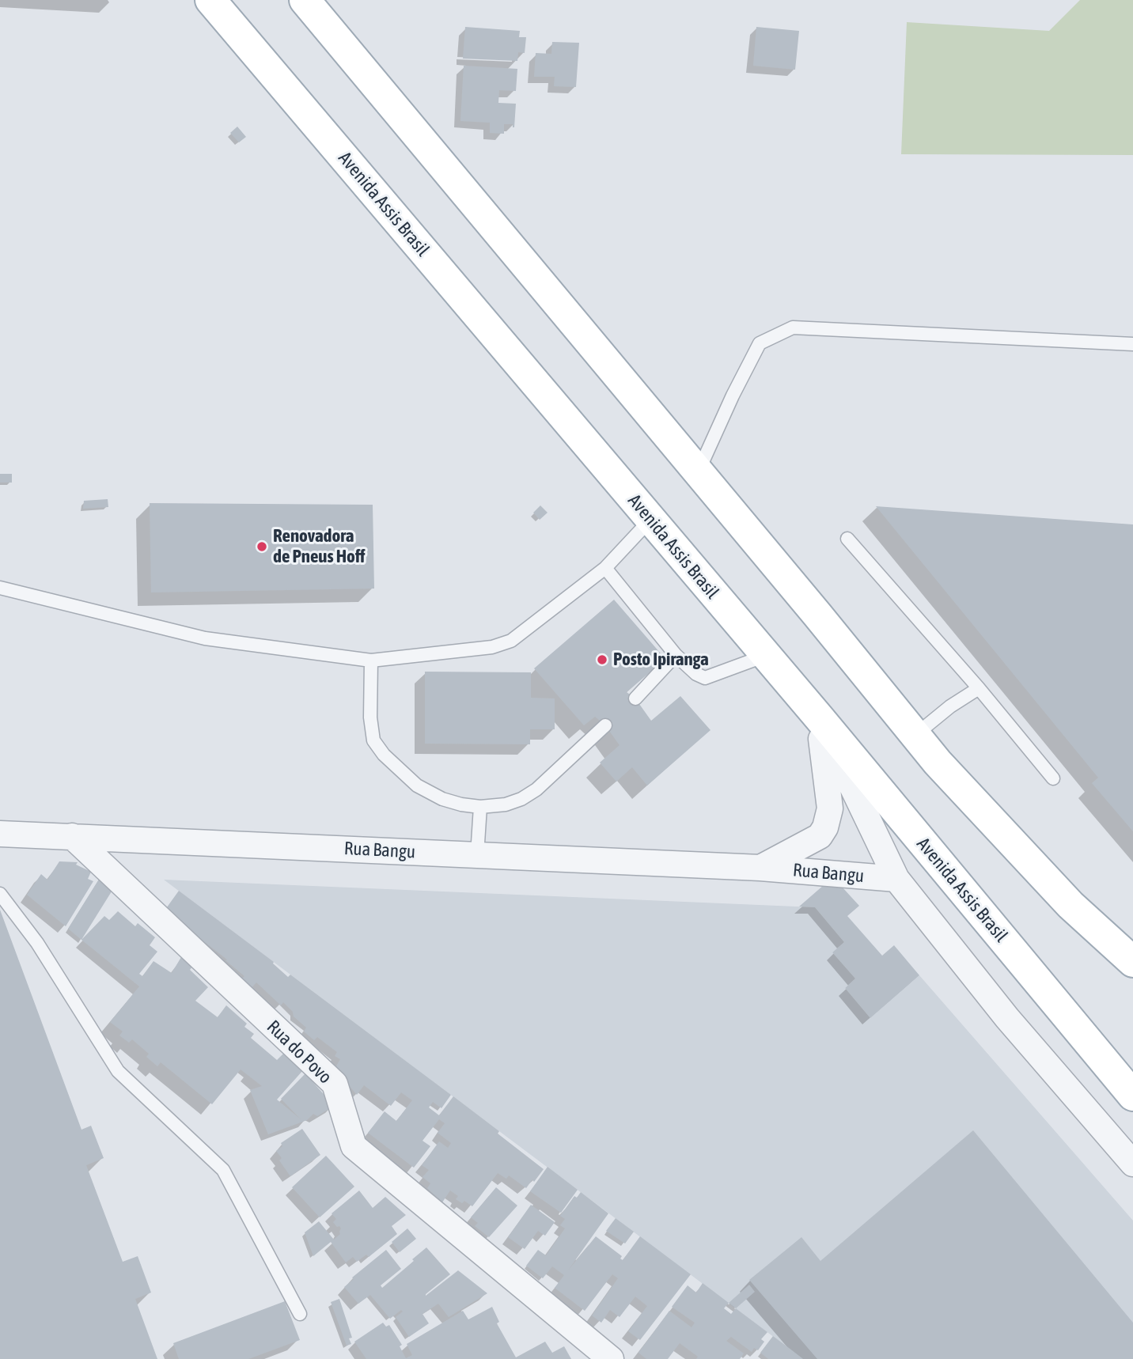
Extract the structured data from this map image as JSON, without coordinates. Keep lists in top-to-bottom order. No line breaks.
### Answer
{"streets":{"main road":["Avenida Assis Brasil"],"street":["Rua Bangu","Rua do Povo"]},"crossings":[["Avenida Assis Brasil","Rua Bangu"],["Rua Bangu","Rua do Povo"]],"places":["Renovadora de Pneus Hoff","Posto Ipiranga"]}
